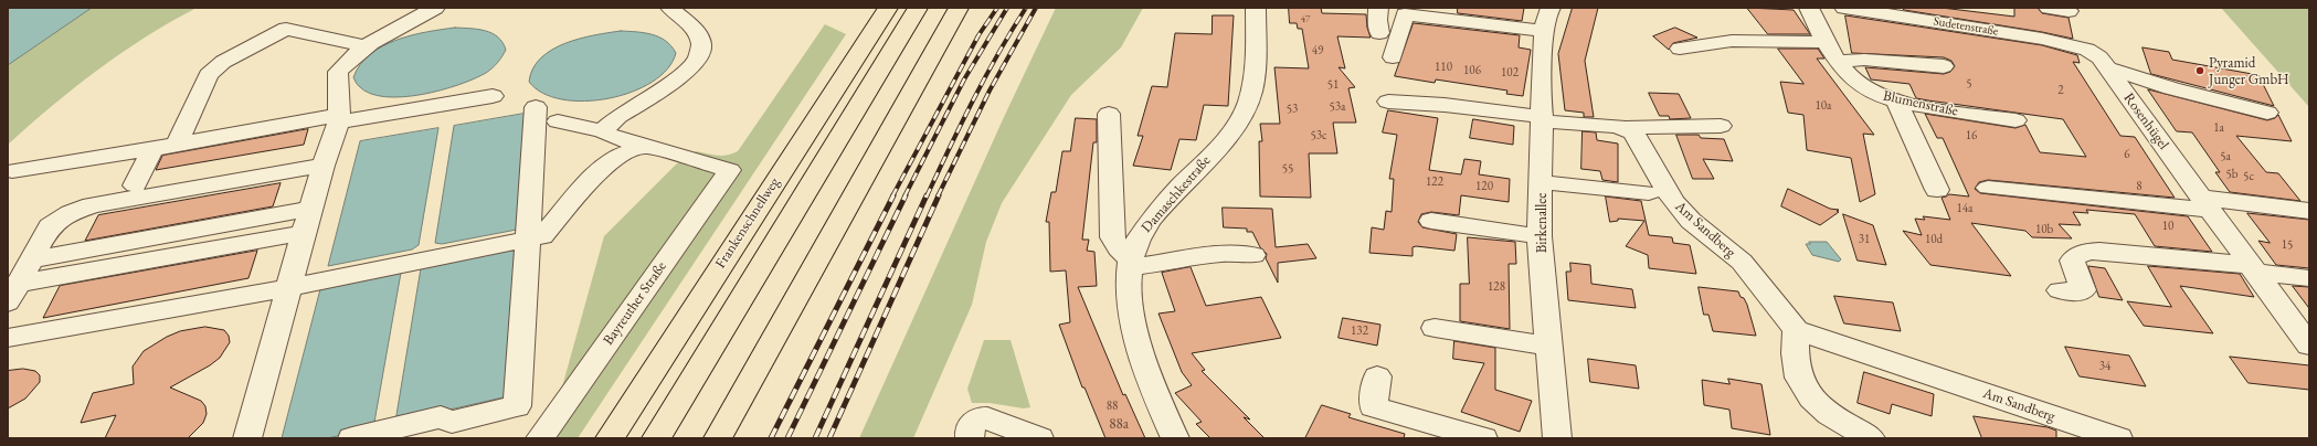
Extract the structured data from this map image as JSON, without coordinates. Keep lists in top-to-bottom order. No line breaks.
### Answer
{"streets":{"main road":["Frankenschnellweg"],"street":["Sudetenstraße","Blumenstraße","Rosenhügel","Damaschkestraße","Birkenallee","Am Sandberg","Bayreuther Straße"]},"crossings":[["Sudetenstraße","Rosenhügel"]],"places":["Pyramid Junger GmbH"],"house_numbers":["47","49","110","106","102","5","51","2","10a","53a","53","1a","53c","16","6","5a","55","5b","5c","122","120","8","14a","10","10b","31","10d","15","128","132","34","88","88a"]}
